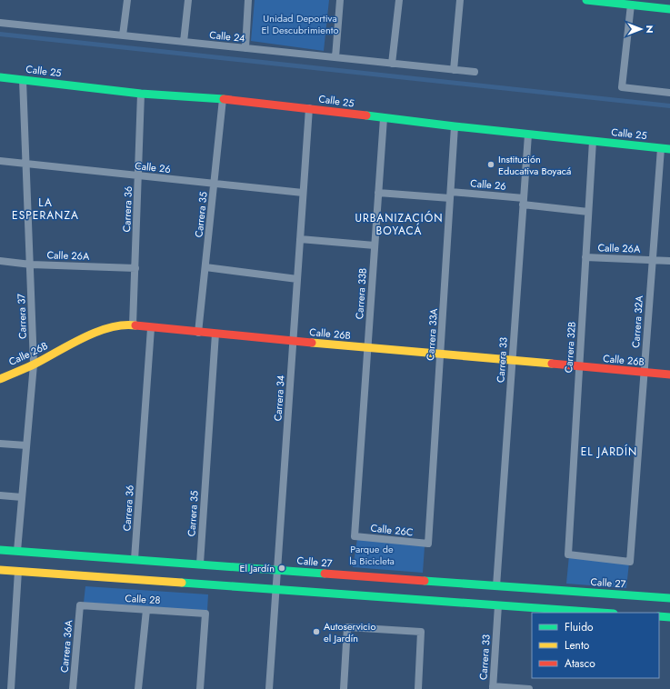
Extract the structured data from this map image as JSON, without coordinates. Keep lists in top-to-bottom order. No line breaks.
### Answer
{"streets":{"main road":["Calle 25","Calle 26B","Calle 27"],"street":["Calle 24","Calle 26","Carrera 36","Carrera 35","Calle 26A","Carrera 33B","Carrera 37","Carrera 32A","Carrera 33A","Carrera 32B","Carrera 33","Carrera 34","Calle 26C","Calle 28","Carrera 36A"]},"crossings":[["Calle 25","Carrera 36"],["Calle 25","Carrera 35"],["Calle 25","Carrera 33B"],["Calle 25","Carrera 37"],["Calle 25","Carrera 32A"],["Calle 25","Carrera 33A"],["Calle 25","Carrera 32B"],["Calle 25","Carrera 33"],["Calle 25","Carrera 34"],["Calle 26","Carrera 36"],["Calle 26","Carrera 35"],["Calle 26","Carrera 33B"],["Calle 26","Carrera 37"],["Calle 26","Carrera 33A"],["Calle 26","Carrera 32B"],["Calle 26","Carrera 33"],["Calle 26","Carrera 34"],["Carrera 36","Calle 26A"],["Carrera 36","Calle 26B"],["Carrera 36","Calle 27"],["Carrera 35","Calle 26B"],["Carrera 35","Calle 27"],["Calle 26A","Carrera 37"],["Calle 26A","Carrera 32A"],["Calle 26A","Carrera 32B"],["Carrera 33B","Calle 26B"],["Carrera 33B","Calle 26C"],["Carrera 37","Calle 26B"],["Carrera 37","Calle 27"],["Carrera 32A","Calle 26B"],["Carrera 32A","Carrera 32B"],["Calle 26B","Carrera 33A"],["Calle 26B","Carrera 32B"],["Calle 26B","Carrera 33"],["Calle 26B","Carrera 34"],["Carrera 33A","Calle 26C"],["Carrera 33","Calle 27"],["Carrera 34","Calle 27"],["Calle 28","Carrera 36A"]],"districts":["LA ESPERANZA","URBANIZACIÓN BOYACÁ","EL JARDÍN"],"parks":["Unidad Deportiva El Descubrimiento","Parque de la Bicicleta"],"places":["Institución Educativa Boyacá","El Jardín","Autoservicio el Jardín"],"legend":["Fluido","Lento","Atasco"],"north":"right"}
